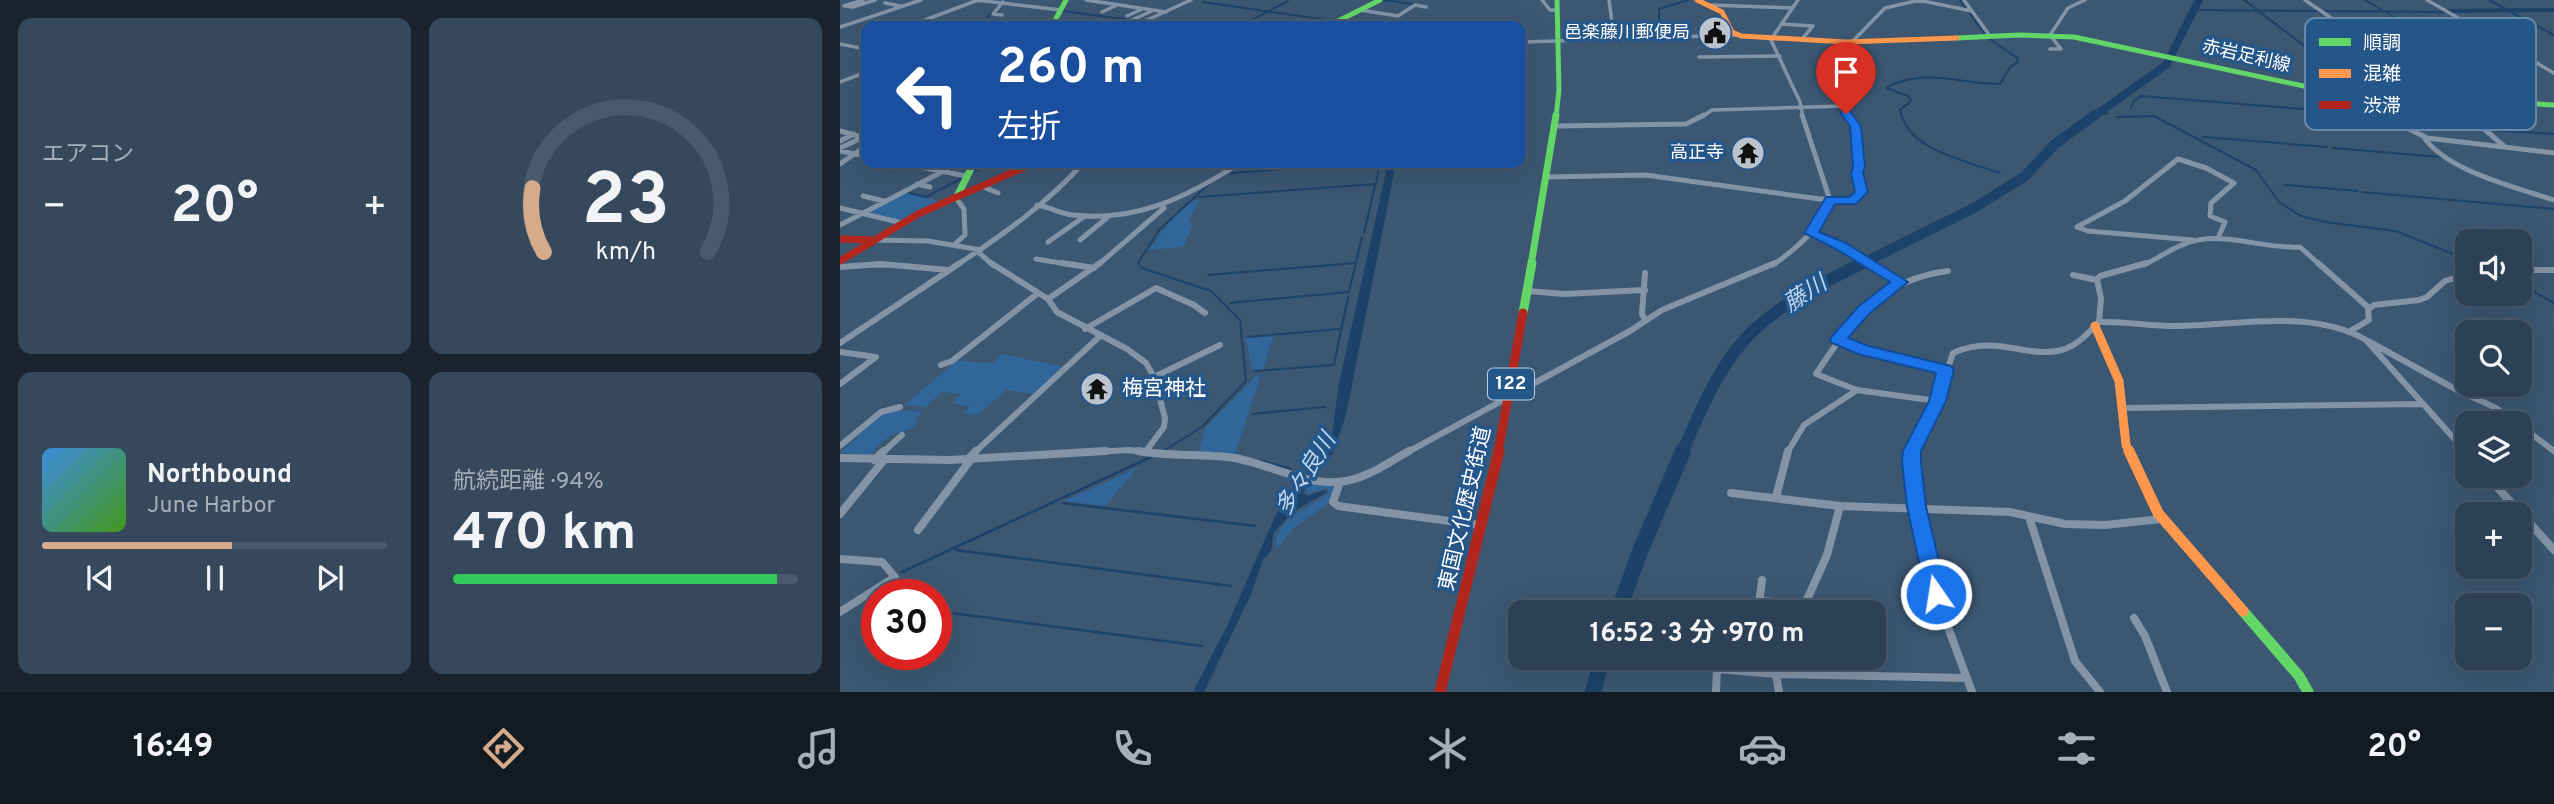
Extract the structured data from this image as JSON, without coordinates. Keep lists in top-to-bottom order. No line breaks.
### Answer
{"streets":{"main road":["赤岩足利線","122","東国文化歴史街道"]},"water":["藤川","多々良川"],"places":{"public building":["邑楽藤川郵便局"],"temple":["高正寺","梅宮神社"]},"legend":["順調","混雑","渋滞"],"page":{"tile":["エアコン",["航続距離 · 94%","470 km"]],"turn":["260 m","左折"],"heat":["−","20°","+"],"map_buttons":["+","−"],"song":["Northbound","June Harbor"],"limit":"30","trip":"16:52 · 3 分 · 970 m","tabs":["16:49","20°"],"gauge":["23","km/h"]}}
